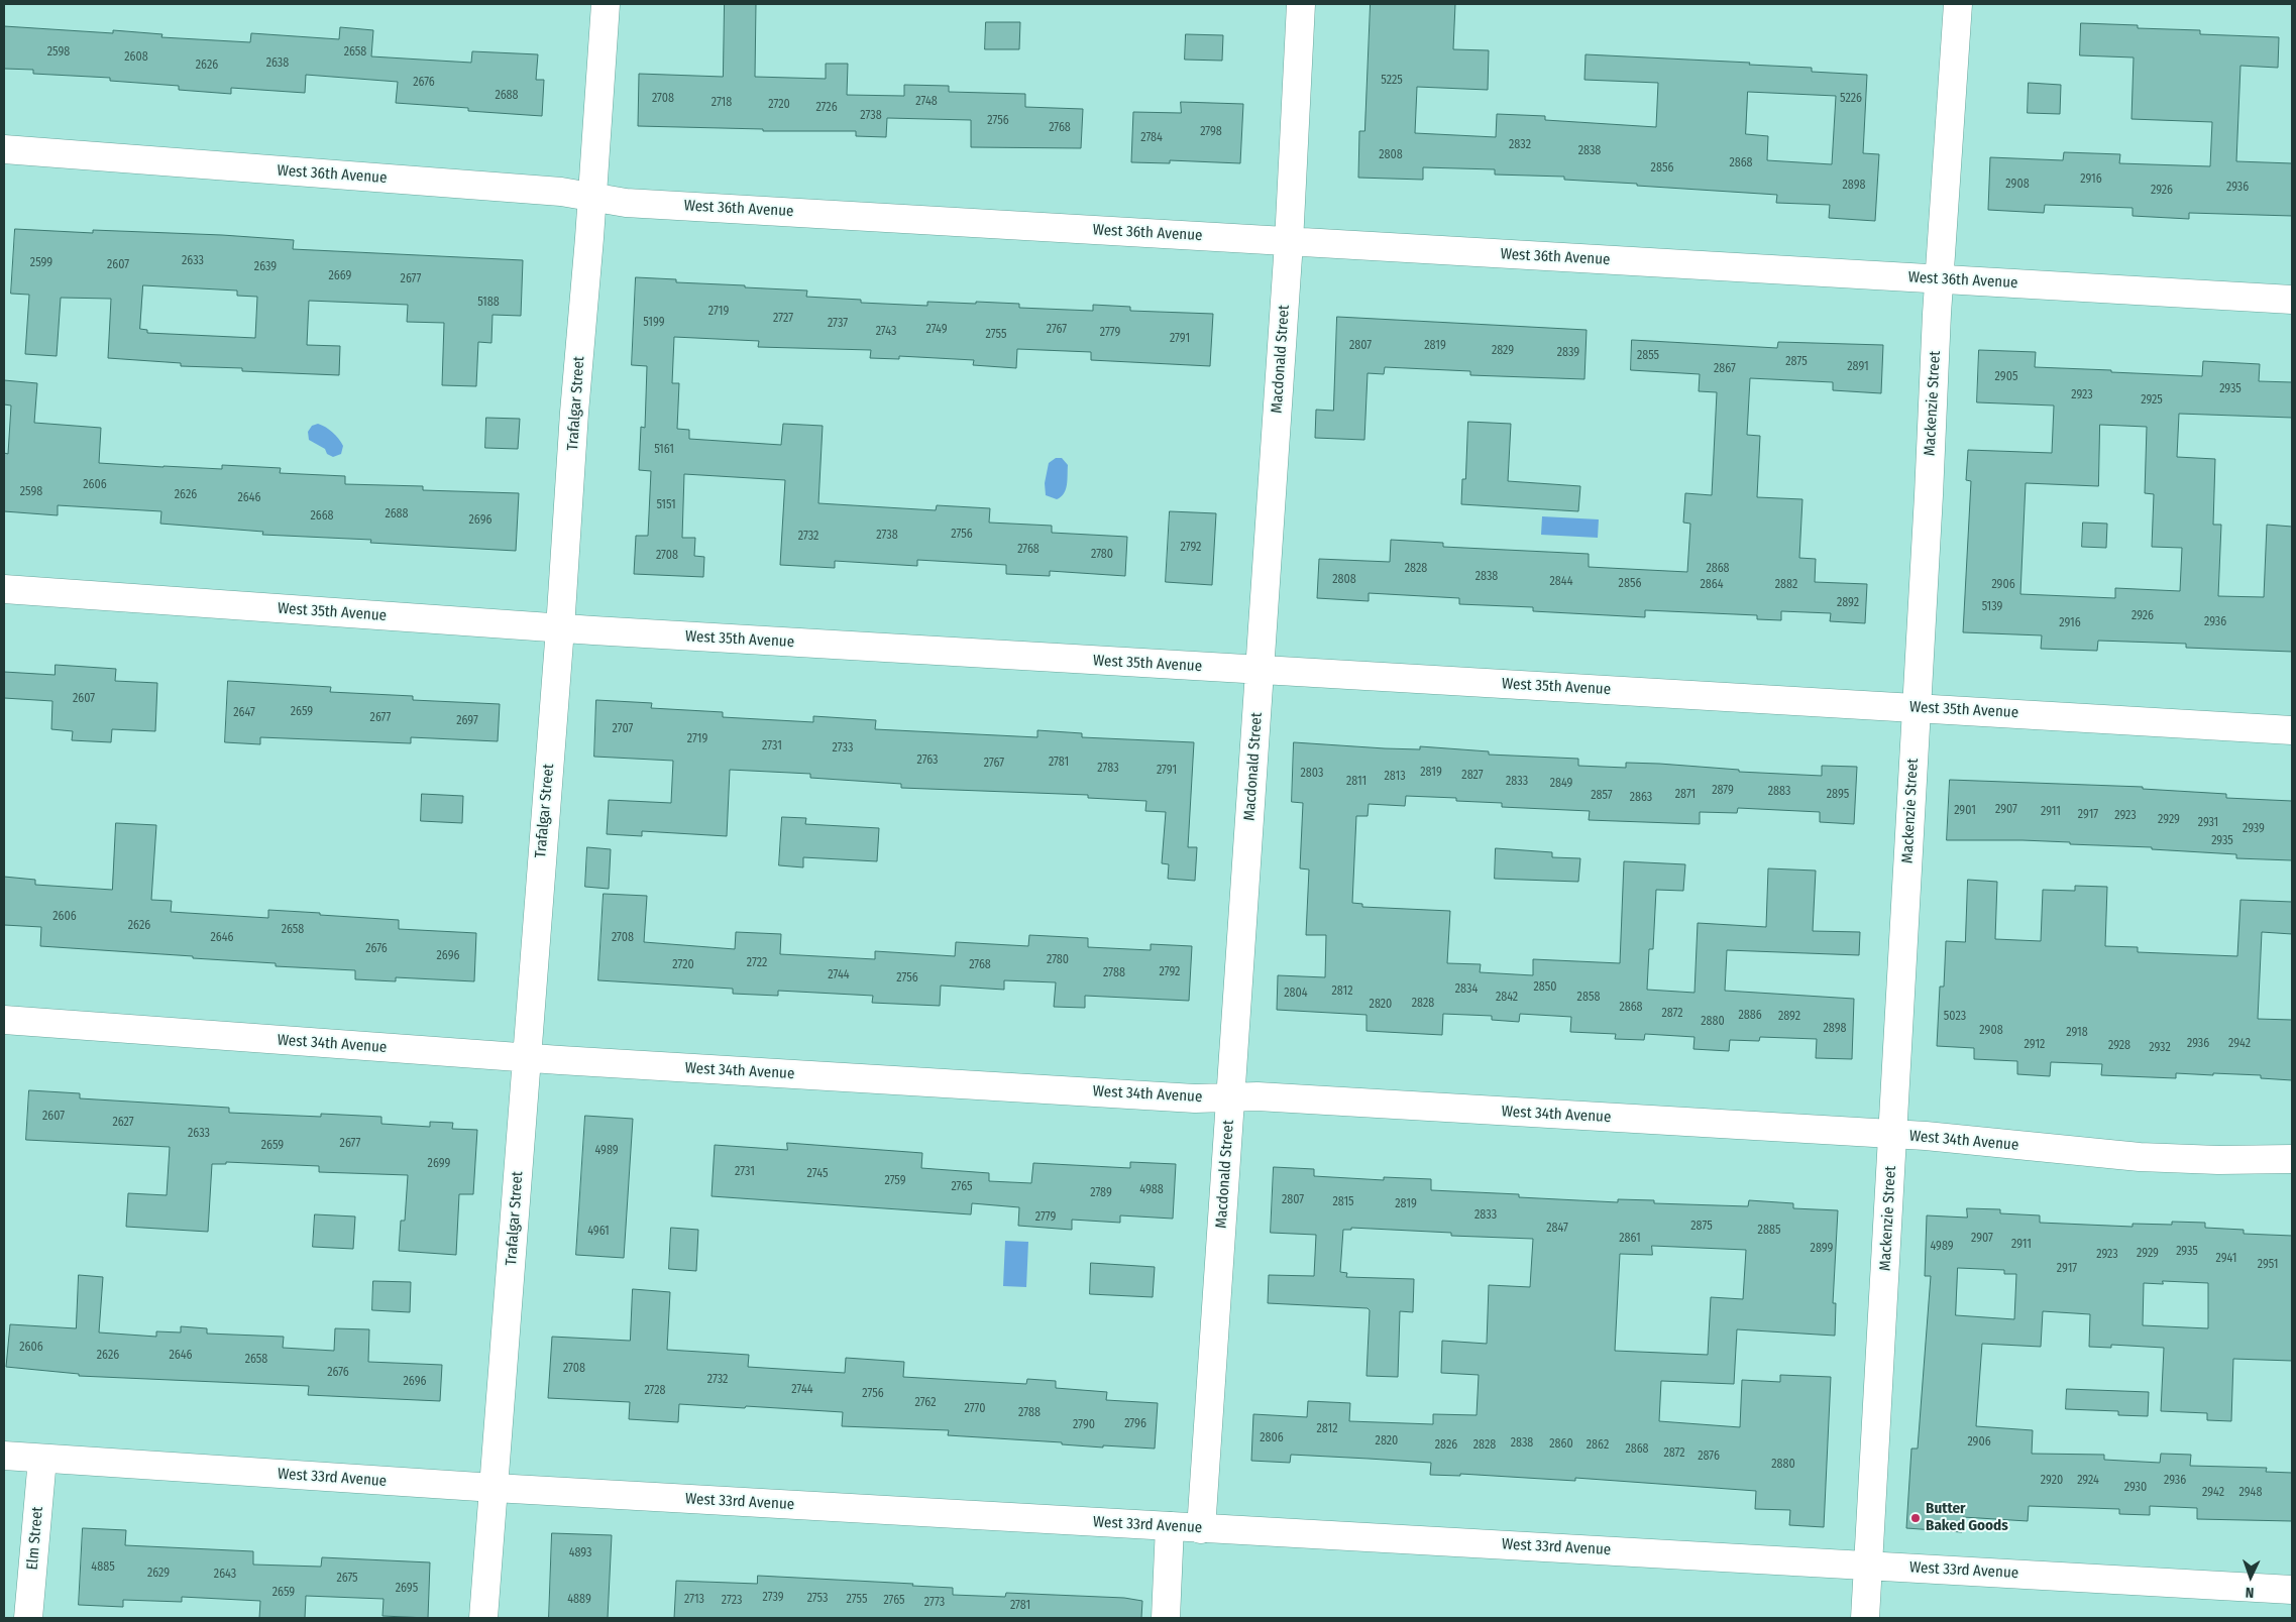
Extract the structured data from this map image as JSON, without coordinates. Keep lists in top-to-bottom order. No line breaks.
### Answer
{"streets":{"street":["West 36th Avenue","Macdonald Street","Trafalgar Street","Mackenzie Street","West 35th Avenue","West 34th Avenue","West 33rd Avenue","Elm Street"]},"crossings":[["West 36th Avenue","Macdonald Street"],["West 36th Avenue","Trafalgar Street"],["West 36th Avenue","Mackenzie Street"],["Macdonald Street","West 35th Avenue"],["Macdonald Street","West 34th Avenue"],["Macdonald Street","West 33rd Avenue"],["Trafalgar Street","West 35th Avenue"],["Trafalgar Street","West 34th Avenue"],["Trafalgar Street","West 33rd Avenue"],["Mackenzie Street","West 35th Avenue"],["Mackenzie Street","West 34th Avenue"],["Mackenzie Street","West 33rd Avenue"],["West 33rd Avenue","Elm Street"]],"places":["Butter Baked Goods"],"house_numbers":["2598","2658","2608","2638","2626","5225","2676","2688","2708","5226","2748","2718","2720","2726","2738","2756","2768","2798","2784","2832","2838","2808","2868","2856","2916","2908","2898","2936","2926","2633","2599","2607","2639","2669","2677","5188","2719","2727","5199","2737","2749","2767","2743","2779","2755","2791","2807","2819","2829","2839","2855","2875","2891","2867","2905","2935","2923","2925","5161","2606","2598","2626","2646","5151","2688","2668","2696","2756","2738","2732","2792","2768","2780","2708","2828","2868","2838","2808","2844","2856","2864","2882","2906","2892","5139","2926","2936","2916","2607","2659","2647","2677","2697","2707","2719","2731","2733","2763","2781","2767","2783","2791","2819","2803","2827","2813","2811","2833","2849","2879","2883","2871","2895","2857","2863","2907","2901","2911","2917","2923","2929","2931","2939","2935","2606","2626","2658","2646","2708","2676","2696","2780","2722","2720","2768","2792","2788","2744","2756","2850","2834","2812","2804","2842","2858","2828","2820","2868","2872","2886","2892","5023","2880","2898","2908","2918","2936","2942","2912","2928","2932","2607","2627","2633","2677","2659","4989","2699","2731","2745","2759","2765","4988","2789","2807","2815","2819","2833","2779","2875","2847","2885","4961","2861","2907","2911","4989","2899","2935","2929","2923","2941","2951","2917","2606","2626","2646","2658","2708","2676","2732","2696","2744","2728","2756","2762","2770","2788","2796","2790","2812","2806","2820","2906","2838","2860","2826","2828","2862","2868","2872","2876","2880","2920","2924","2936","2930","2942","2948","4893","4885","2629","2643","2675","2695","2659","2739","2753","4889","2713","2755","2723","2765","2773","2781"],"north":"bottom"}
